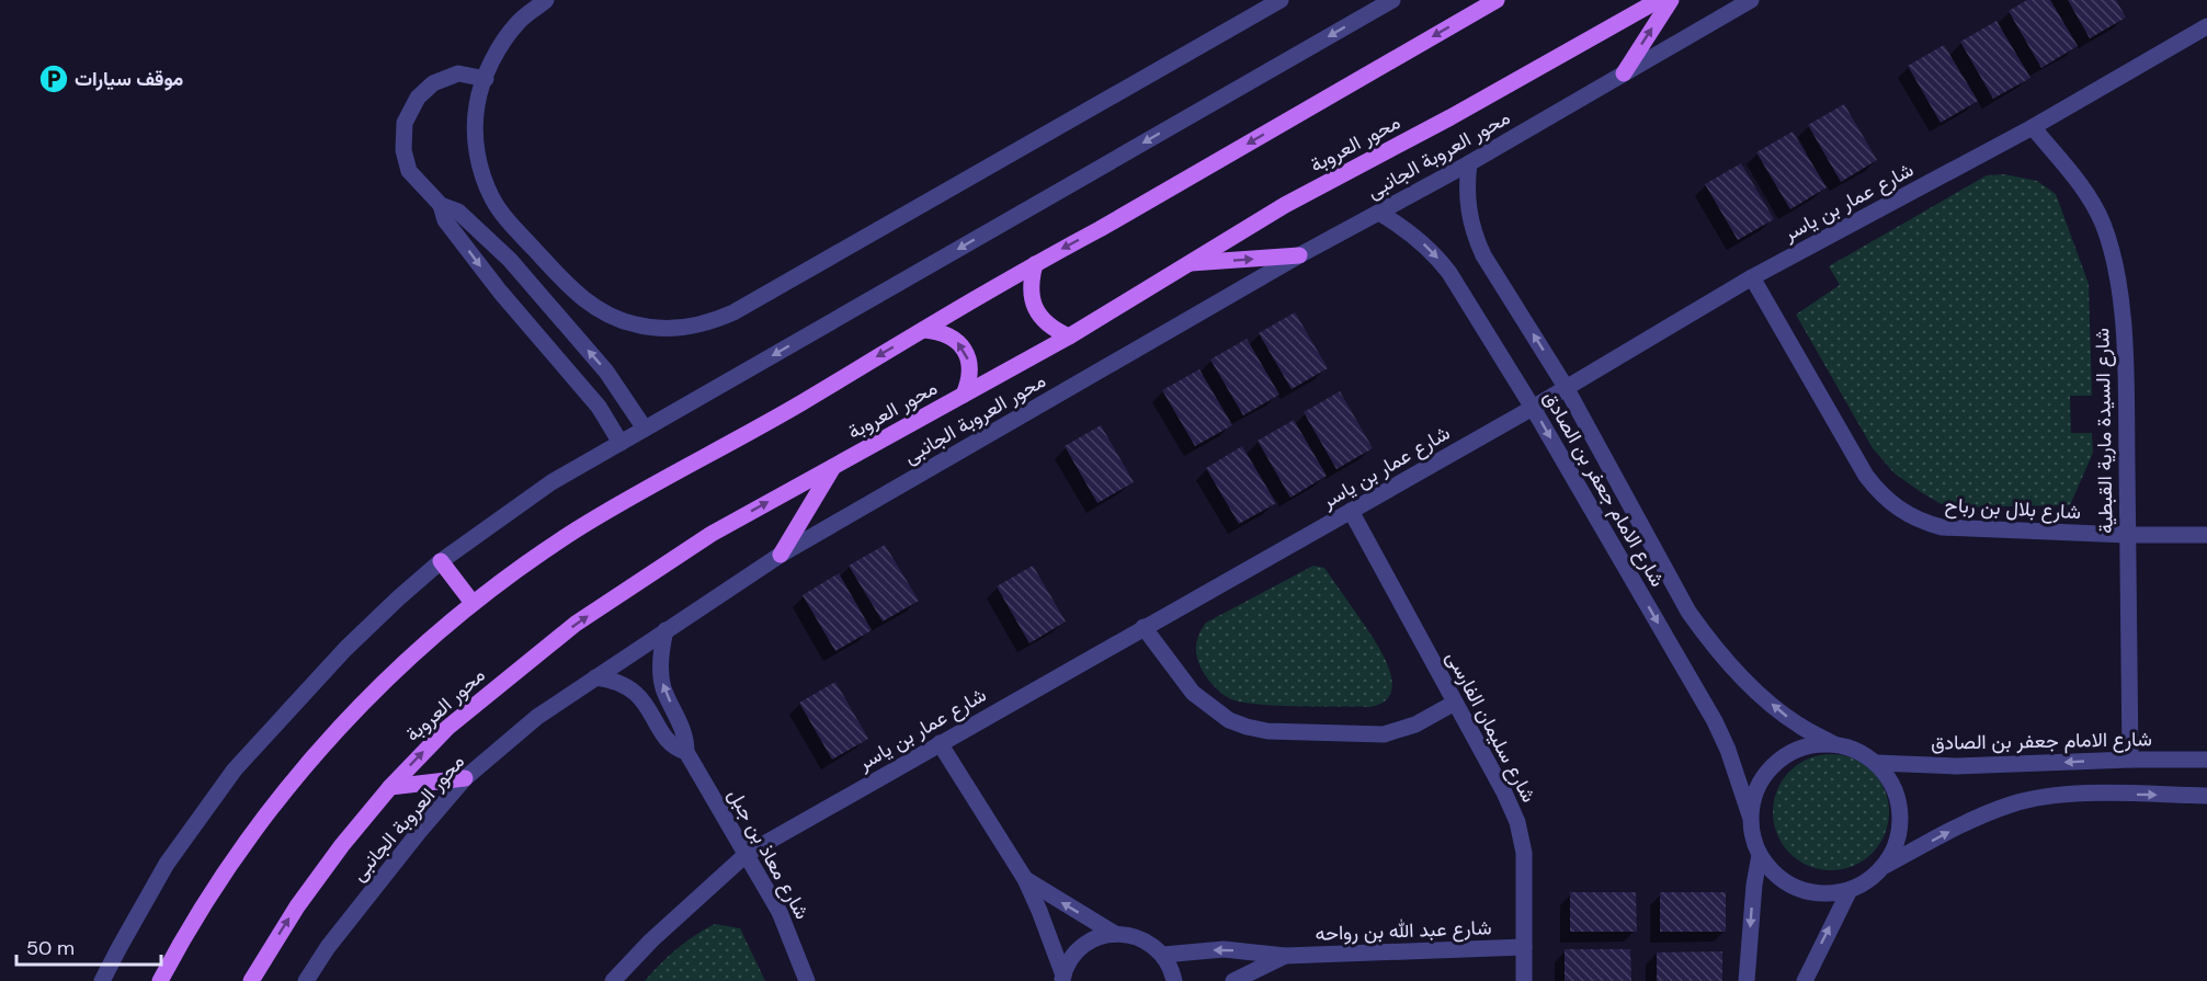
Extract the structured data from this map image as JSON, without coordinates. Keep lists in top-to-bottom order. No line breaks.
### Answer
{"streets":{"main road":["محور العروبة"],"street":["محور العروبة الجانبى","شارع عمار بن ياسر","شارع السيدة مارية القبطية","شارع الامام جعفر بن الصادق","شارع بلال بن رباح","شارع سليمان الفارسى","شارع معاذ بن جبل","شارع عبد الله بن رواحه"]},"crossings":[["محور العروبة الجانبى","شارع الامام جعفر بن الصادق"],["محور العروبة الجانبى","شارع معاذ بن جبل"],["شارع عمار بن ياسر","شارع السيدة مارية القبطية"],["شارع عمار بن ياسر","شارع الامام جعفر بن الصادق"],["شارع عمار بن ياسر","شارع بلال بن رباح"],["شارع عمار بن ياسر","شارع سليمان الفارسى"],["شارع عمار بن ياسر","شارع معاذ بن جبل"],["شارع السيدة مارية القبطية","شارع الامام جعفر بن الصادق"],["شارع السيدة مارية القبطية","شارع بلال بن رباح"],["شارع سليمان الفارسى","شارع عبد الله بن رواحه"]],"places":{"parking":["موقف سيارات"]},"scale_bar":"50 m"}
